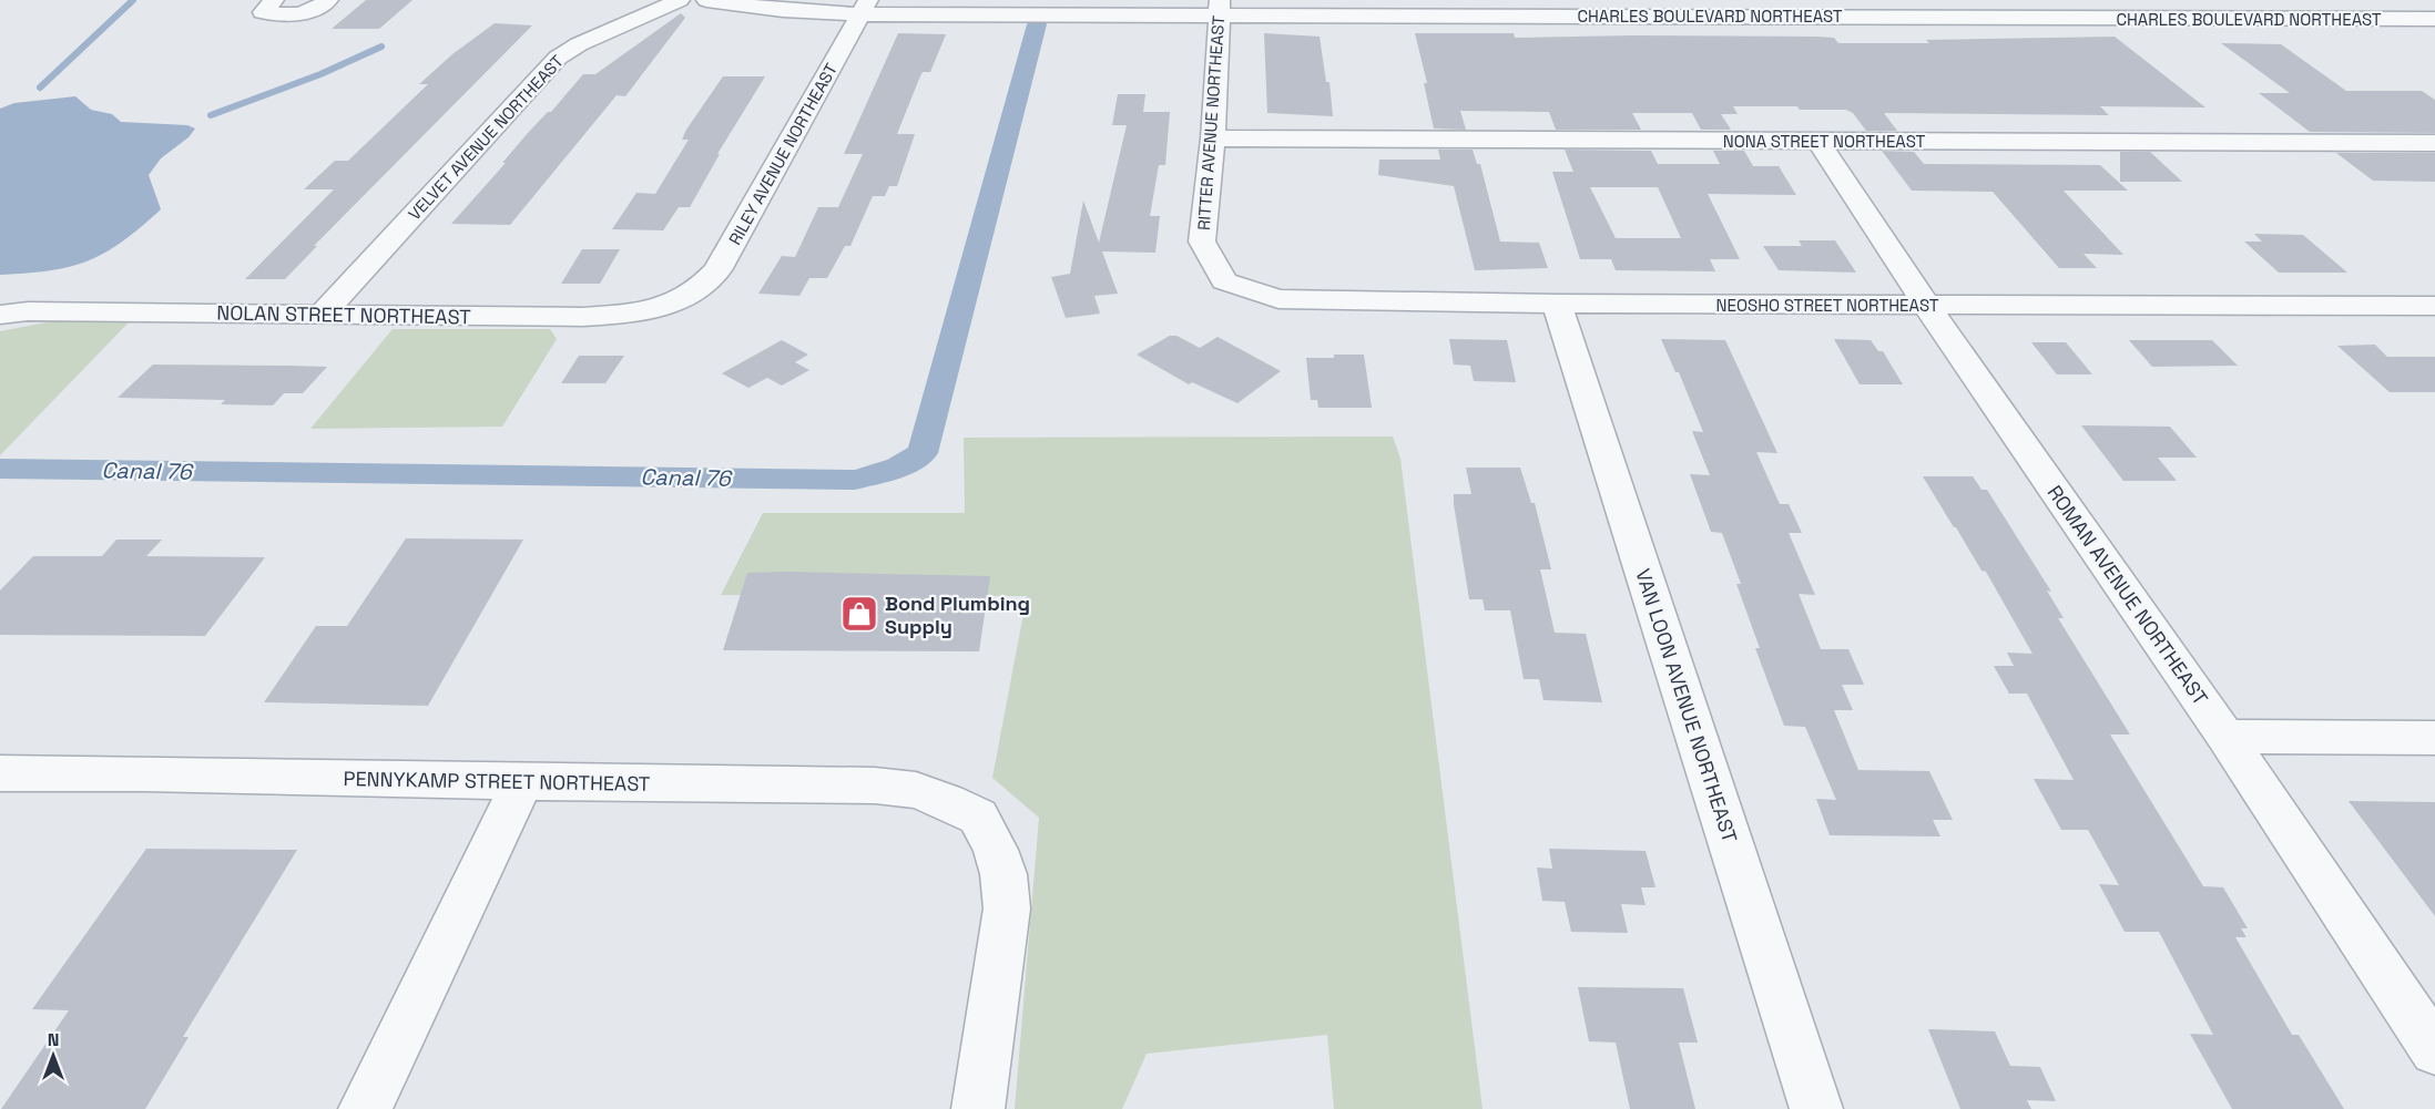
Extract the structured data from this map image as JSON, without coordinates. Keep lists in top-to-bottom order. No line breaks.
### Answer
{"streets":{"street":["CHARLES BOULEVARD NORTHEAST","RITTER AVENUE NORTHEAST","VELVET AVENUE NORTHEAST","NONA STREET NORTHEAST","RILEY AVENUE NORTHEAST","NEOSHO STREET NORTHEAST","NOLAN STREET NORTHEAST","ROMAN AVENUE NORTHEAST","VAN LOON AVENUE NORTHEAST","PENNYKAMP STREET NORTHEAST"]},"crossings":[["CHARLES BOULEVARD NORTHEAST","RITTER AVENUE NORTHEAST"],["CHARLES BOULEVARD NORTHEAST","RILEY AVENUE NORTHEAST"],["RITTER AVENUE NORTHEAST","NONA STREET NORTHEAST"],["RITTER AVENUE NORTHEAST","NEOSHO STREET NORTHEAST"],["VELVET AVENUE NORTHEAST","NOLAN STREET NORTHEAST"],["NONA STREET NORTHEAST","ROMAN AVENUE NORTHEAST"],["RILEY AVENUE NORTHEAST","NOLAN STREET NORTHEAST"],["NEOSHO STREET NORTHEAST","ROMAN AVENUE NORTHEAST"],["NEOSHO STREET NORTHEAST","VAN LOON AVENUE NORTHEAST"]],"water":["Canal 76"],"places":{"shop":["Bond Plumbing Supply"]},"north":"top"}
